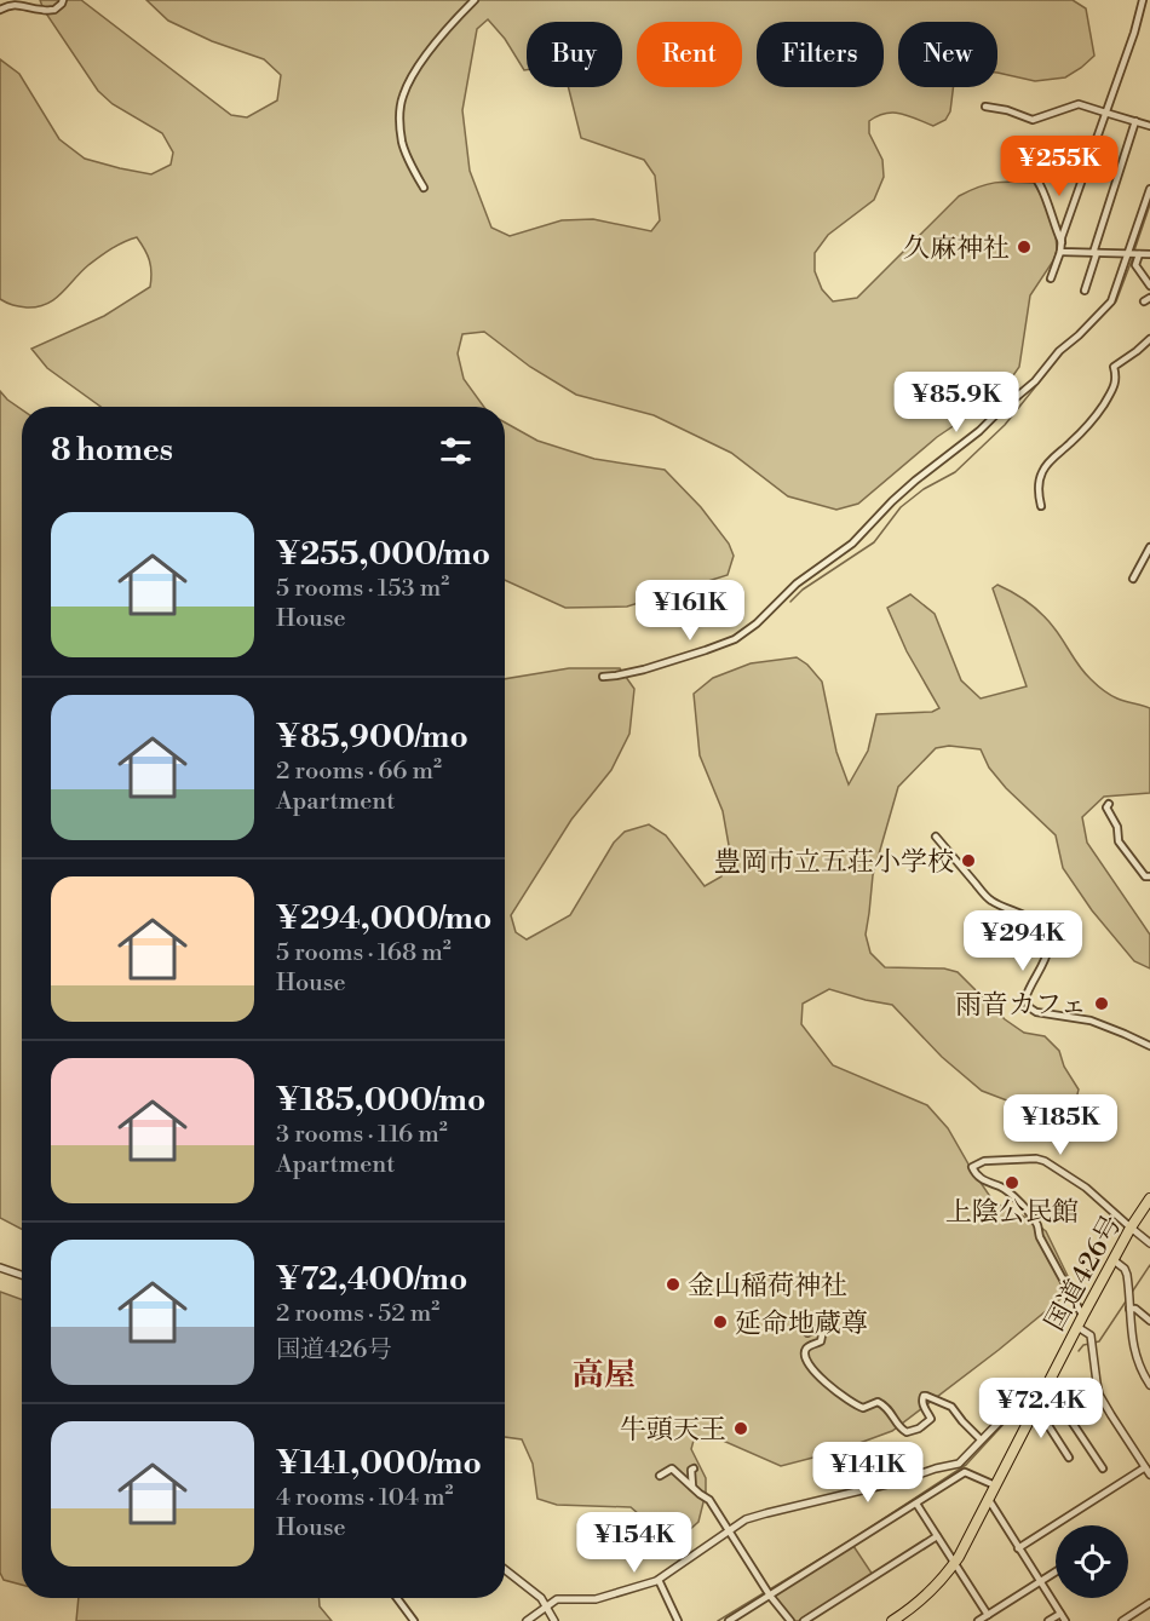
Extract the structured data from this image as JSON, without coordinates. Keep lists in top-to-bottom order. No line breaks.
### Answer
{"streets":{"highway":["国道426号"]},"districts":["高屋"],"places":["久麻神社","豊岡市立五荘小学校","雨音カフェ","上陰公民館","金山稲荷神社","延命地蔵尊","牛頭天王"],"page":{"chip":["Buy","Rent","Filters","New"],"price":["¥255K","¥85.9K","¥161K","¥294K","¥185K","¥72.4K","¥141K","¥154K"],"heading":"8 homes","list":[{"name":"¥255,000/mo","note":"5 rooms · 153 m² · House"},{"name":"¥85,900/mo","note":"2 rooms · 66 m² · Apartment"},{"name":"¥294,000/mo","note":"5 rooms · 168 m² · House"},{"name":"¥185,000/mo","note":"3 rooms · 116 m² · Apartment"},{"name":"¥72,400/mo","note":"2 rooms · 52 m² · 国道426号"},{"name":"¥141,000/mo","note":"4 rooms · 104 m² · House"}]}}
